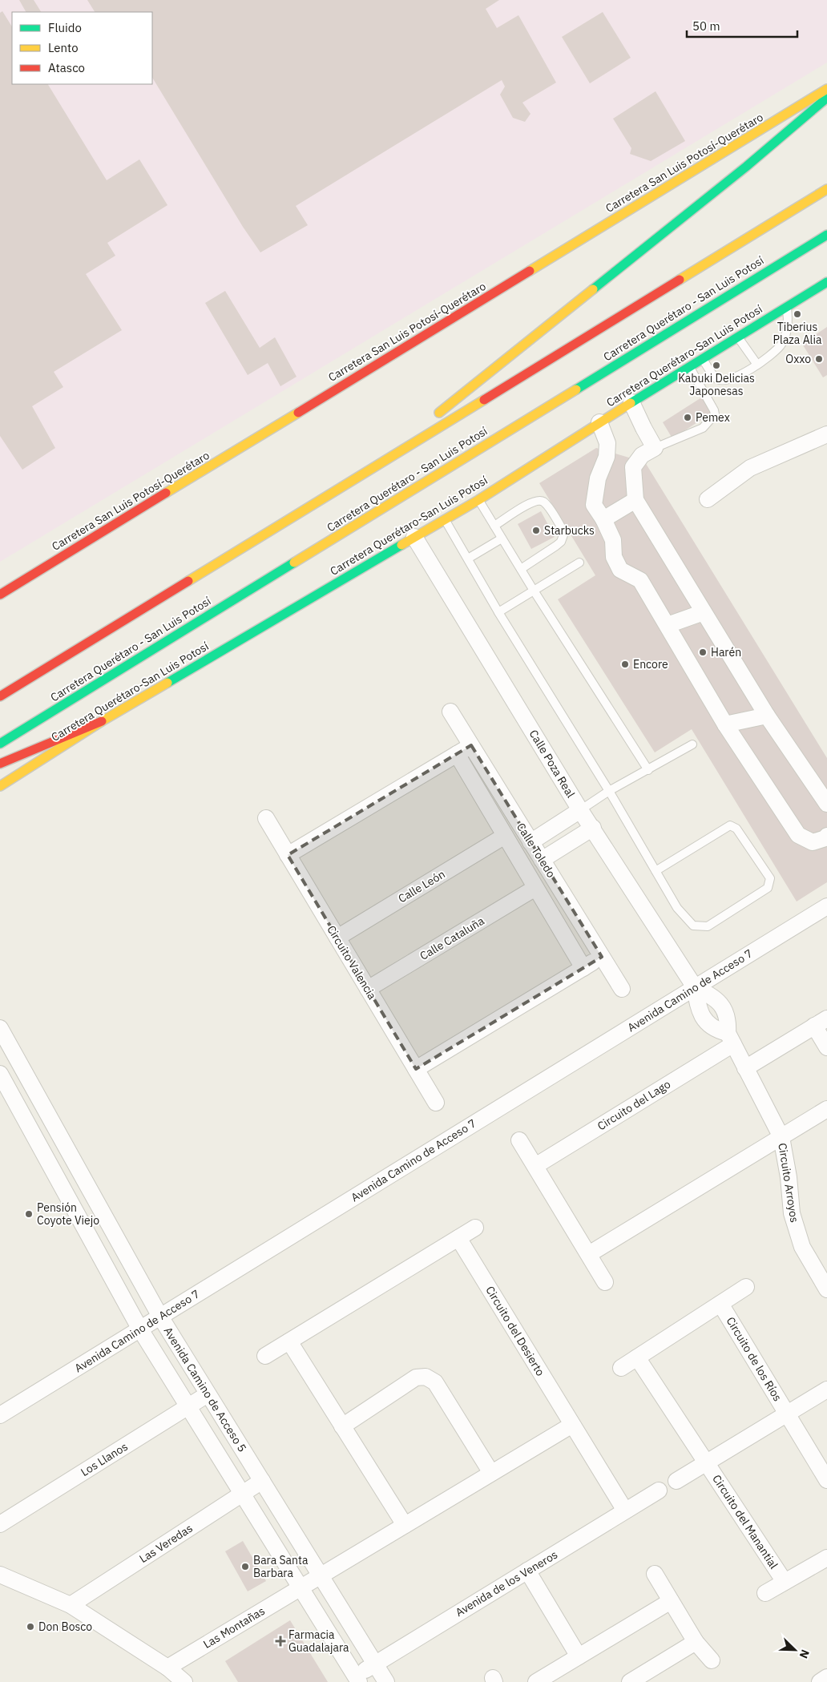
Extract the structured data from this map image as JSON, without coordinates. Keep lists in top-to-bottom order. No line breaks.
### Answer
{"streets":{"main road":["Carretera San Luis Potosí-Querétaro","Carretera Querétaro - San Luis Potosí","Carretera Querétaro-San Luis Potosí"],"street":["Calle Poza Real","Calle Toledo","Calle León","Calle Cataluña","Circuito Valencia","Avenida Camino de Acceso 7","Circuito del Lago","Circuito Arroyos","Circuito del Desierto","Circuito de los Ríos","Avenida Camino de Acceso 5","Los Llanos","Circuito del Manantial","Las Veredas","Avenida de los Veneros","Las Montañas"]},"crossings":[["Carretera Querétaro-San Luis Potosí","Calle Poza Real"],["Calle Poza Real","Avenida Camino de Acceso 7"],["Calle Poza Real","Circuito Arroyos"],["Calle Toledo","Calle León"],["Calle Toledo","Calle Cataluña"],["Calle León","Circuito Valencia"],["Calle Cataluña","Circuito Valencia"],["Avenida Camino de Acceso 7","Circuito Arroyos"],["Avenida Camino de Acceso 7","Avenida Camino de Acceso 5"],["Circuito del Lago","Circuito Arroyos"],["Circuito del Desierto","Avenida de los Veneros"],["Avenida Camino de Acceso 5","Los Llanos"],["Avenida Camino de Acceso 5","Las Veredas"],["Avenida Camino de Acceso 5","Avenida de los Veneros"],["Avenida Camino de Acceso 5","Las Montañas"]],"places":{"other":["Tiberius Plaza Alia","Oxxo","Kabuki Delicias Japonesas","Pemex","Starbucks","Harén","Encore","Pensión Coyote Viejo","Bara Santa Barbara","Don Bosco"],"health":["Farmacia Guadalajara"]},"legend":["Fluido","Lento","Atasco"],"scale_bar":"50 m","north":"bottom right"}
